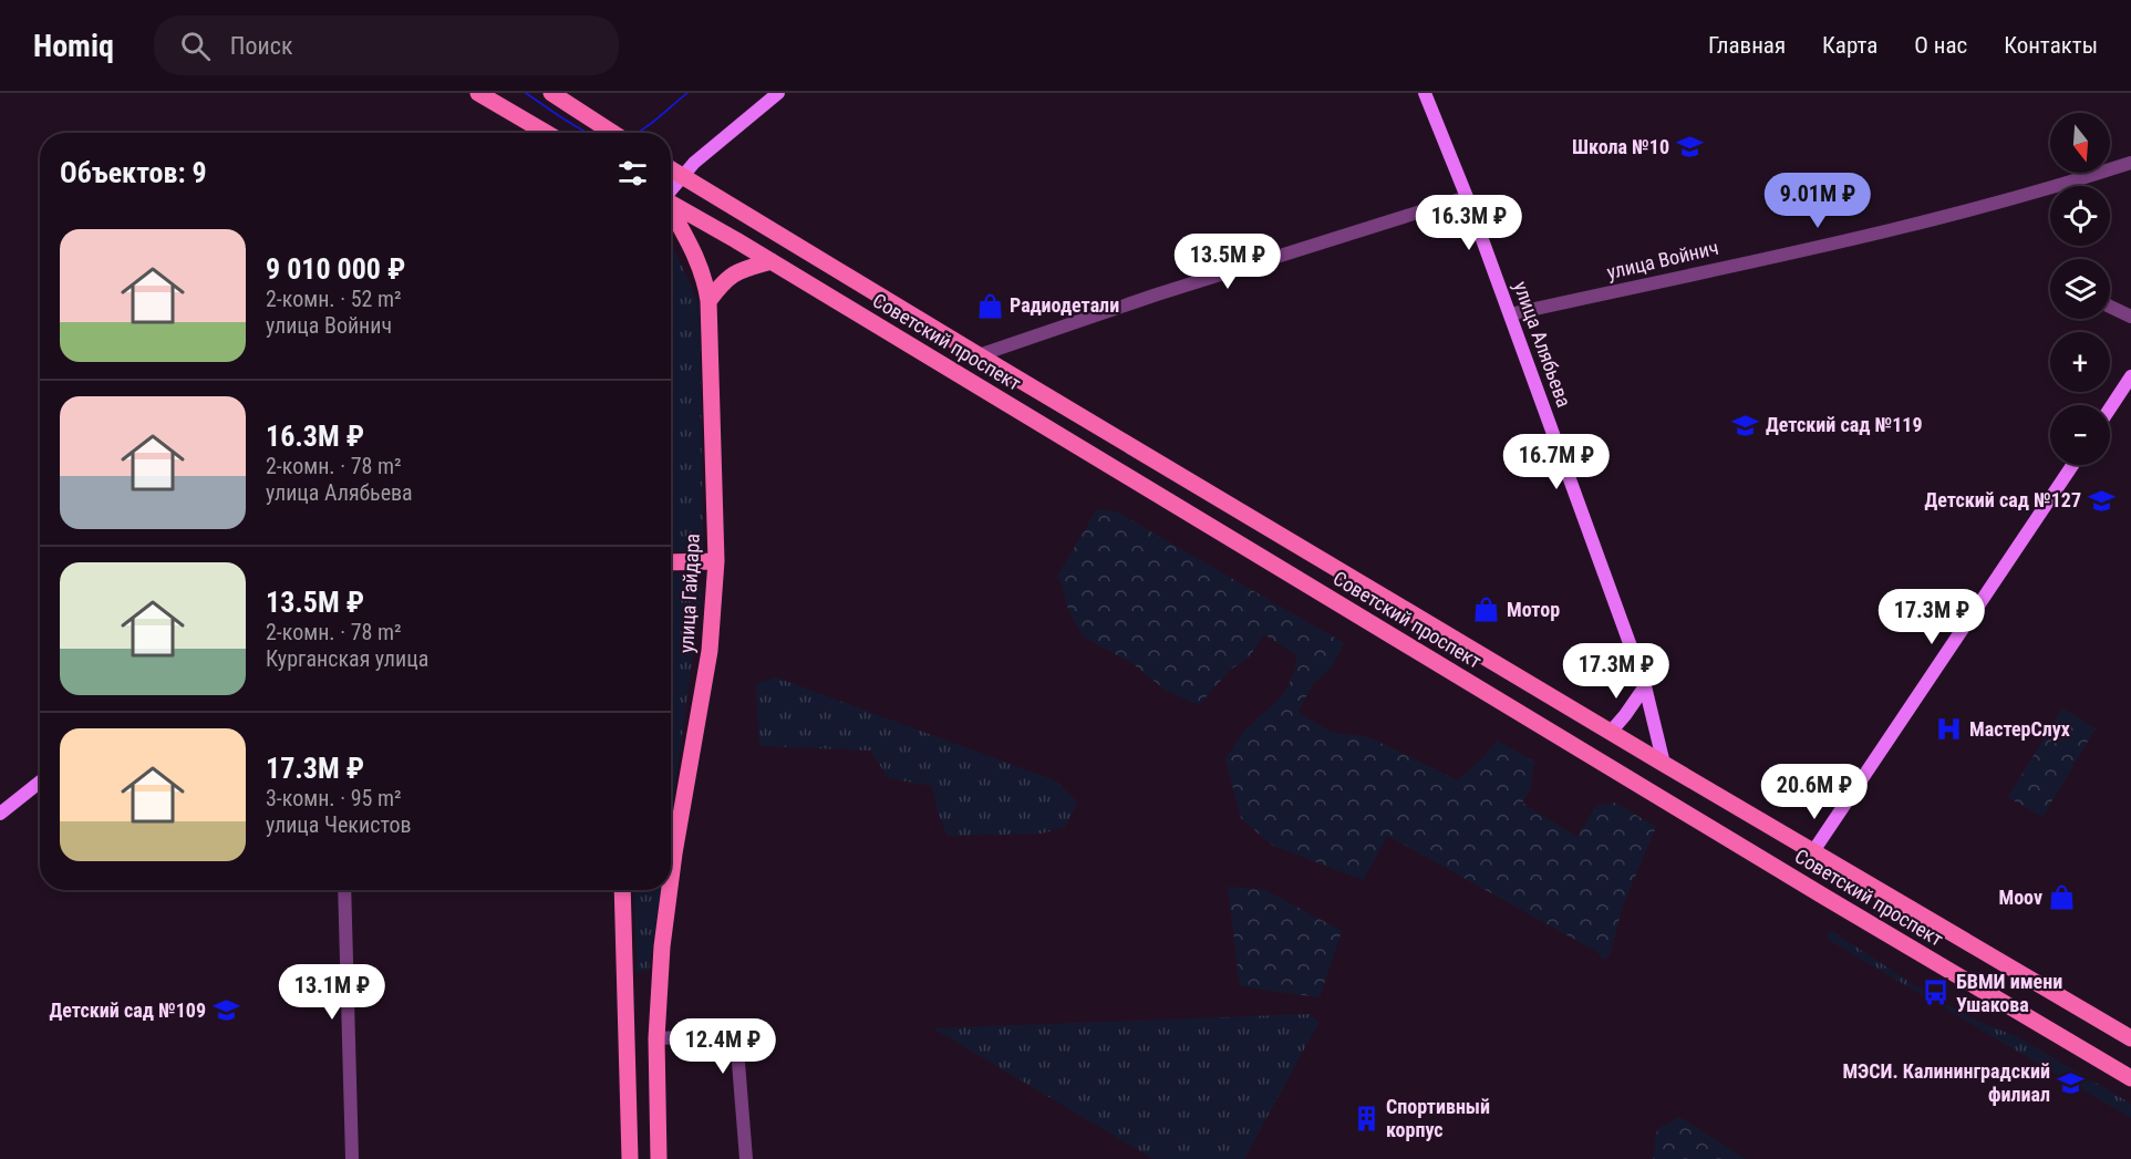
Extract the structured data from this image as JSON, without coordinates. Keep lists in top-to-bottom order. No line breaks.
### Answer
{"streets":{"main road":["Советский проспект","улица Гайдара"],"street":["улица Войнич","улица Алябьева"]},"crossings":[["улица Войнич","улица Алябьева"],["Советский проспект","улица Алябьева"]],"places":{"school or university":["Школа №10","Детский сад №119","Детский сад №127","Детский сад №109","МЭСИ. Калининградский филиал"],"shop":["Радиодетали","Мотор","Moov"],"hospital":["МастерСлух"],"bus stop":["БВМИ имени Ушакова"],"building":["Спортивный корпус"]},"north":"bottom","page":{"header":"Homiq","search":"Поиск","nav":["Главная","Карта","О нас","Контакты"],"map_buttons":["+","−"],"heading":"Объектов: 9","price":["9.01M ₽","16.3M ₽","13.5M ₽","16.7M ₽","17.3M ₽","17.3M ₽","20.6M ₽","13.1M ₽","12.4M ₽"],"list":[{"name":"9 010 000 ₽","note":"2-комн. · 52 m² · улица Войнич"},{"name":"16.3M ₽","note":"2-комн. · 78 m² · улица Алябьева"},{"name":"13.5M ₽","note":"2-комн. · 78 m² · Курганская улица"},{"name":"17.3M ₽","note":"3-комн. · 95 m² · улица Чекистов"}]}}
